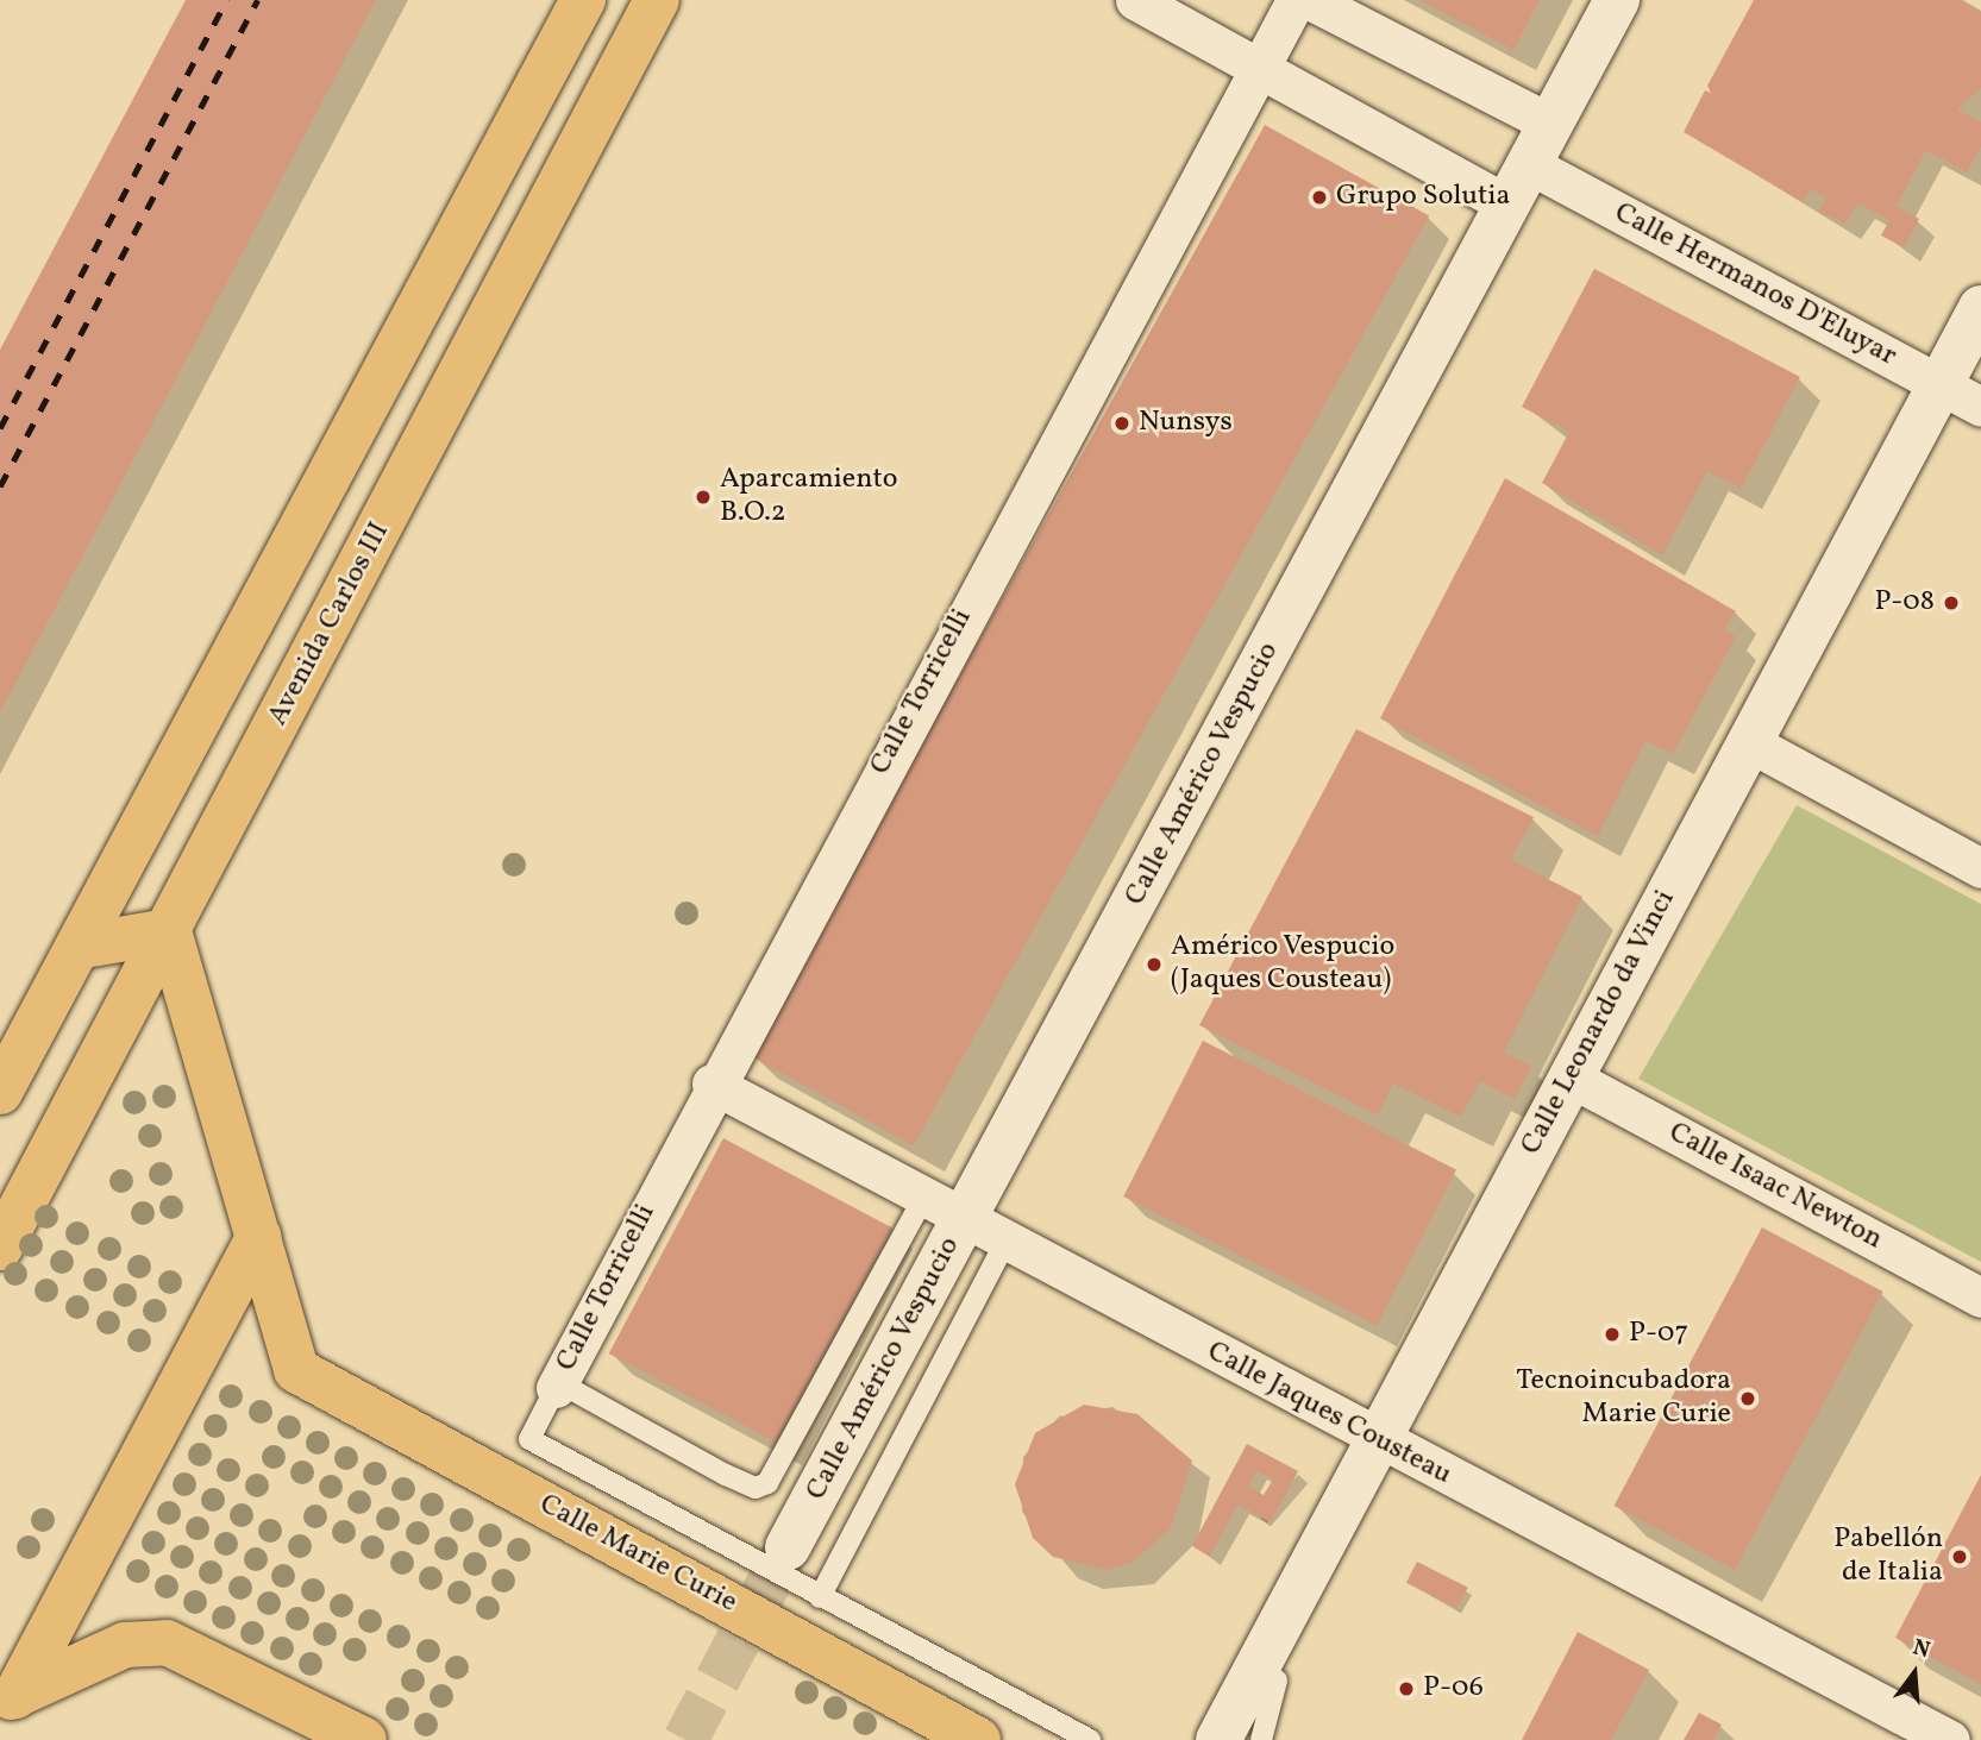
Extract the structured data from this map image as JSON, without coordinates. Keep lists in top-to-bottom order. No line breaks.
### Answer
{"streets":{"main road":["Avenida Carlos III","Calle Marie Curie"],"street":["Calle Hermanos D'Eluyar","Calle Torricelli","Calle Américo Vespucio","Calle Leonardo da Vinci","Calle Isaac Newton","Calle Jaques Cousteau"]},"crossings":[["Calle Hermanos D'Eluyar","Calle Américo Vespucio"],["Calle Hermanos D'Eluyar","Calle Leonardo da Vinci"],["Calle Torricelli","Calle Jaques Cousteau"],["Calle Américo Vespucio","Calle Jaques Cousteau"],["Calle Leonardo da Vinci","Calle Isaac Newton"],["Calle Leonardo da Vinci","Calle Jaques Cousteau"]],"places":["Grupo Solutia","Nunsys","Aparcamiento B.O.2","P-08","Américo Vespucio (Jaques Cousteau)","P-07","Tecnoincubadora Marie Curie","Pabellón de Italia","P-06"],"north":"top"}
